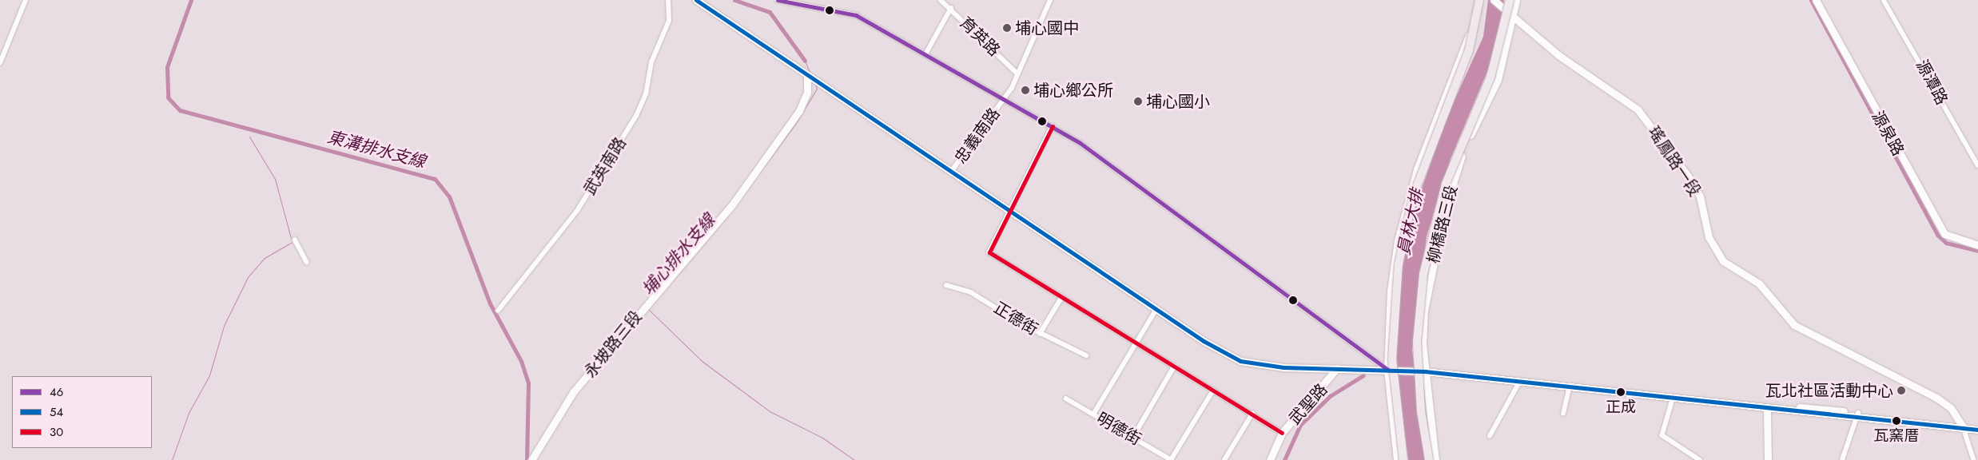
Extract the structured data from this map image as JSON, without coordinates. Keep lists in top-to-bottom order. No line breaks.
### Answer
{"streets":{"main road":["源泉路","瑤鳳路一段","柳橋路三段","永坡路三段","武聖路"],"street":["育英路","源潭路","忠義南路","武英南路","正德街","明德街"]},"crossings":[["育英路","忠義南路"],["瑤鳳路一段","柳橋路三段"]],"water":["東溝排水支線","員林大排","埔心排水支線"],"places":["埔心國中","埔心鄉公所","埔心國小","瓦北社區活動中心","正成","瓦窯厝"],"lines":["transit line 46","transit line 54","transit line 30"],"legend":["46","54","30"]}
